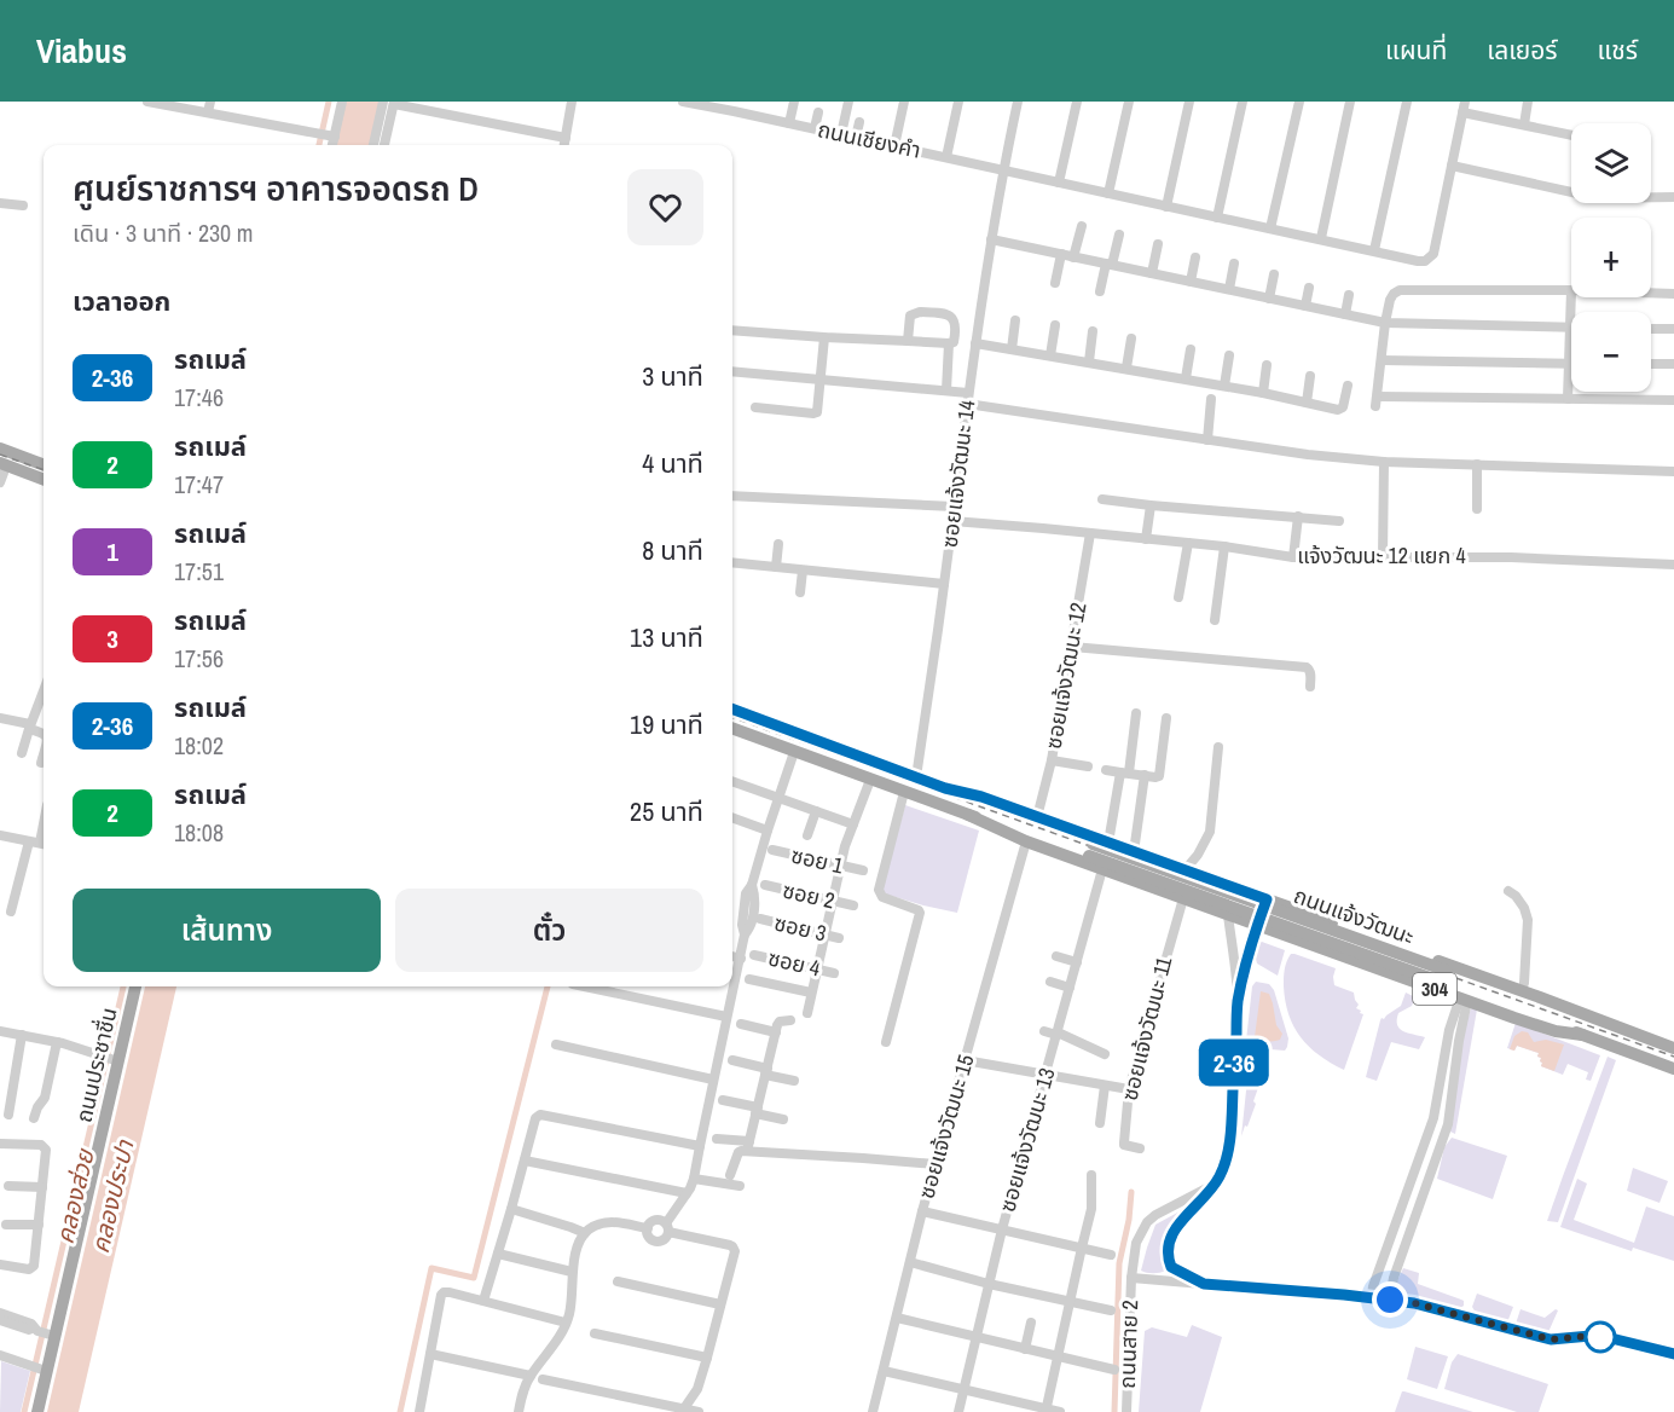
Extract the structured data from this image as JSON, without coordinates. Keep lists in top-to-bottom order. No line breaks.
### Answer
{"streets":{"main road":["ถนนแจ้งวัฒนะ","304","ถนนประชาชื่น"],"street":["ถนนเชียงคำ","ซอยแจ้งวัฒนะ 14","แจ้งวัฒนะ 12 แยก 4","ซอยแจ้งวัฒนะ 12","ซอย 1","ซอย 2","ซอย 3","ซอย 4","ซอยแจ้งวัฒนะ 11","ซอยแจ้งวัฒนะ 15","ซอยแจ้งวัฒนะ 13","ถนนสาย 2"]},"crossings":[["ถนนเชียงคำ","ซอยแจ้งวัฒนะ 14"],["ซอยแจ้งวัฒนะ 14","แจ้งวัฒนะ 12 แยก 4"],["ซอยแจ้งวัฒนะ 14","ถนนแจ้งวัฒนะ"],["แจ้งวัฒนะ 12 แยก 4","ซอยแจ้งวัฒนะ 12"],["ซอยแจ้งวัฒนะ 12","ถนนแจ้งวัฒนะ"],["ถนนแจ้งวัฒนะ","ซอยแจ้งวัฒนะ 11"],["ถนนแจ้งวัฒนะ","ซอยแจ้งวัฒนะ 15"],["ถนนแจ้งวัฒนะ","ซอยแจ้งวัฒนะ 13"]],"water":["คลองส่วย","คลองประปา"],"lines":["bus line 2-36"],"page":{"header":"Viabus","nav":["แผนที่","เลเยอร์","แชร์"],"on_map":"2-36","map_buttons":["+","−"],"heading":[["ศูนย์ราชการฯ อาคารจอดรถ D","เดิน · 3 นาที · 230 m"],"เวลาออก"],"list":[{"mark":"2-36","name":"รถเมล์","note":"17:46","value":"3 นาที"},{"mark":"2","name":"รถเมล์","note":"17:47","value":"4 นาที"},{"mark":"1","name":"รถเมล์","note":"17:51","value":"8 นาที"},{"mark":"3","name":"รถเมล์","note":"17:56","value":"13 นาที"},{"mark":"2-36","name":"รถเมล์","note":"18:02","value":"19 นาที"},{"mark":"2","name":"รถเมล์","note":"18:08","value":"25 นาที"}],"buttons":["เส้นทาง","ตั๋ว"]}}
